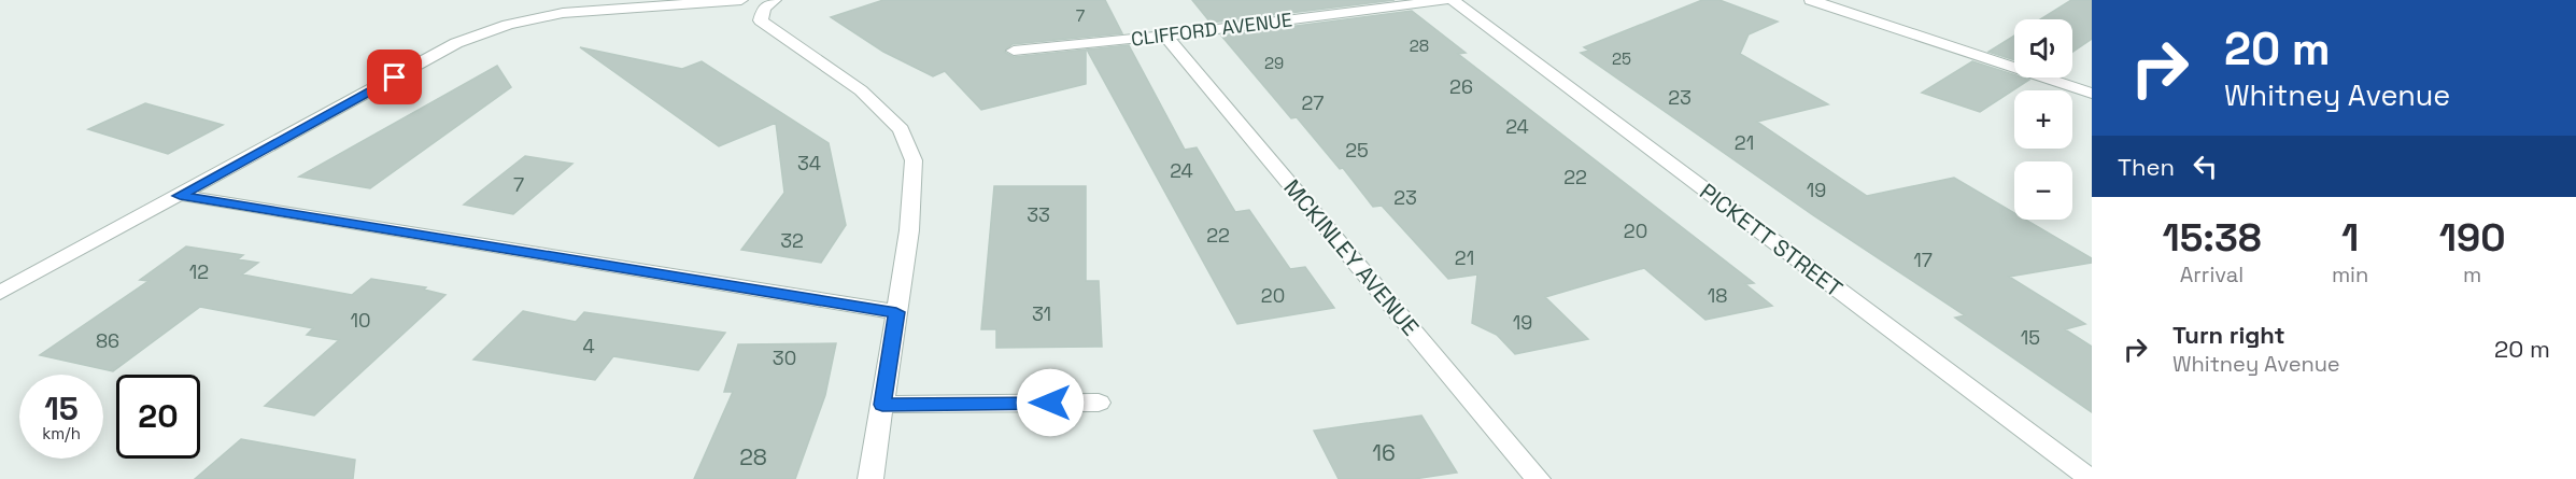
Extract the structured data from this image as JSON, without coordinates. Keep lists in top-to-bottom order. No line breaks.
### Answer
{"streets":{"street":["CLIFFORD AVENUE","PICKETT STREET","MCKINLEY AVENUE"]},"crossings":[["CLIFFORD AVENUE","PICKETT STREET"],["CLIFFORD AVENUE","MCKINLEY AVENUE"]],"house_numbers":["7","28","25","29","26","23","27","24","21","25","34","24","22","7","19","23","33","20","22","32","21","17","12","20","18","31","10","19","15","86","4","30","16","28"],"page":{"turn":["20 m","Whitney Avenue"],"map_buttons":["+","−"],"then":"Then","eta":["15:38","Arrival","1","min","190","m"],"list":[{"name":"Turn right","note":"Whitney Avenue","value":"20 m"}],"speed":"15 km/h","limit":"20"}}
